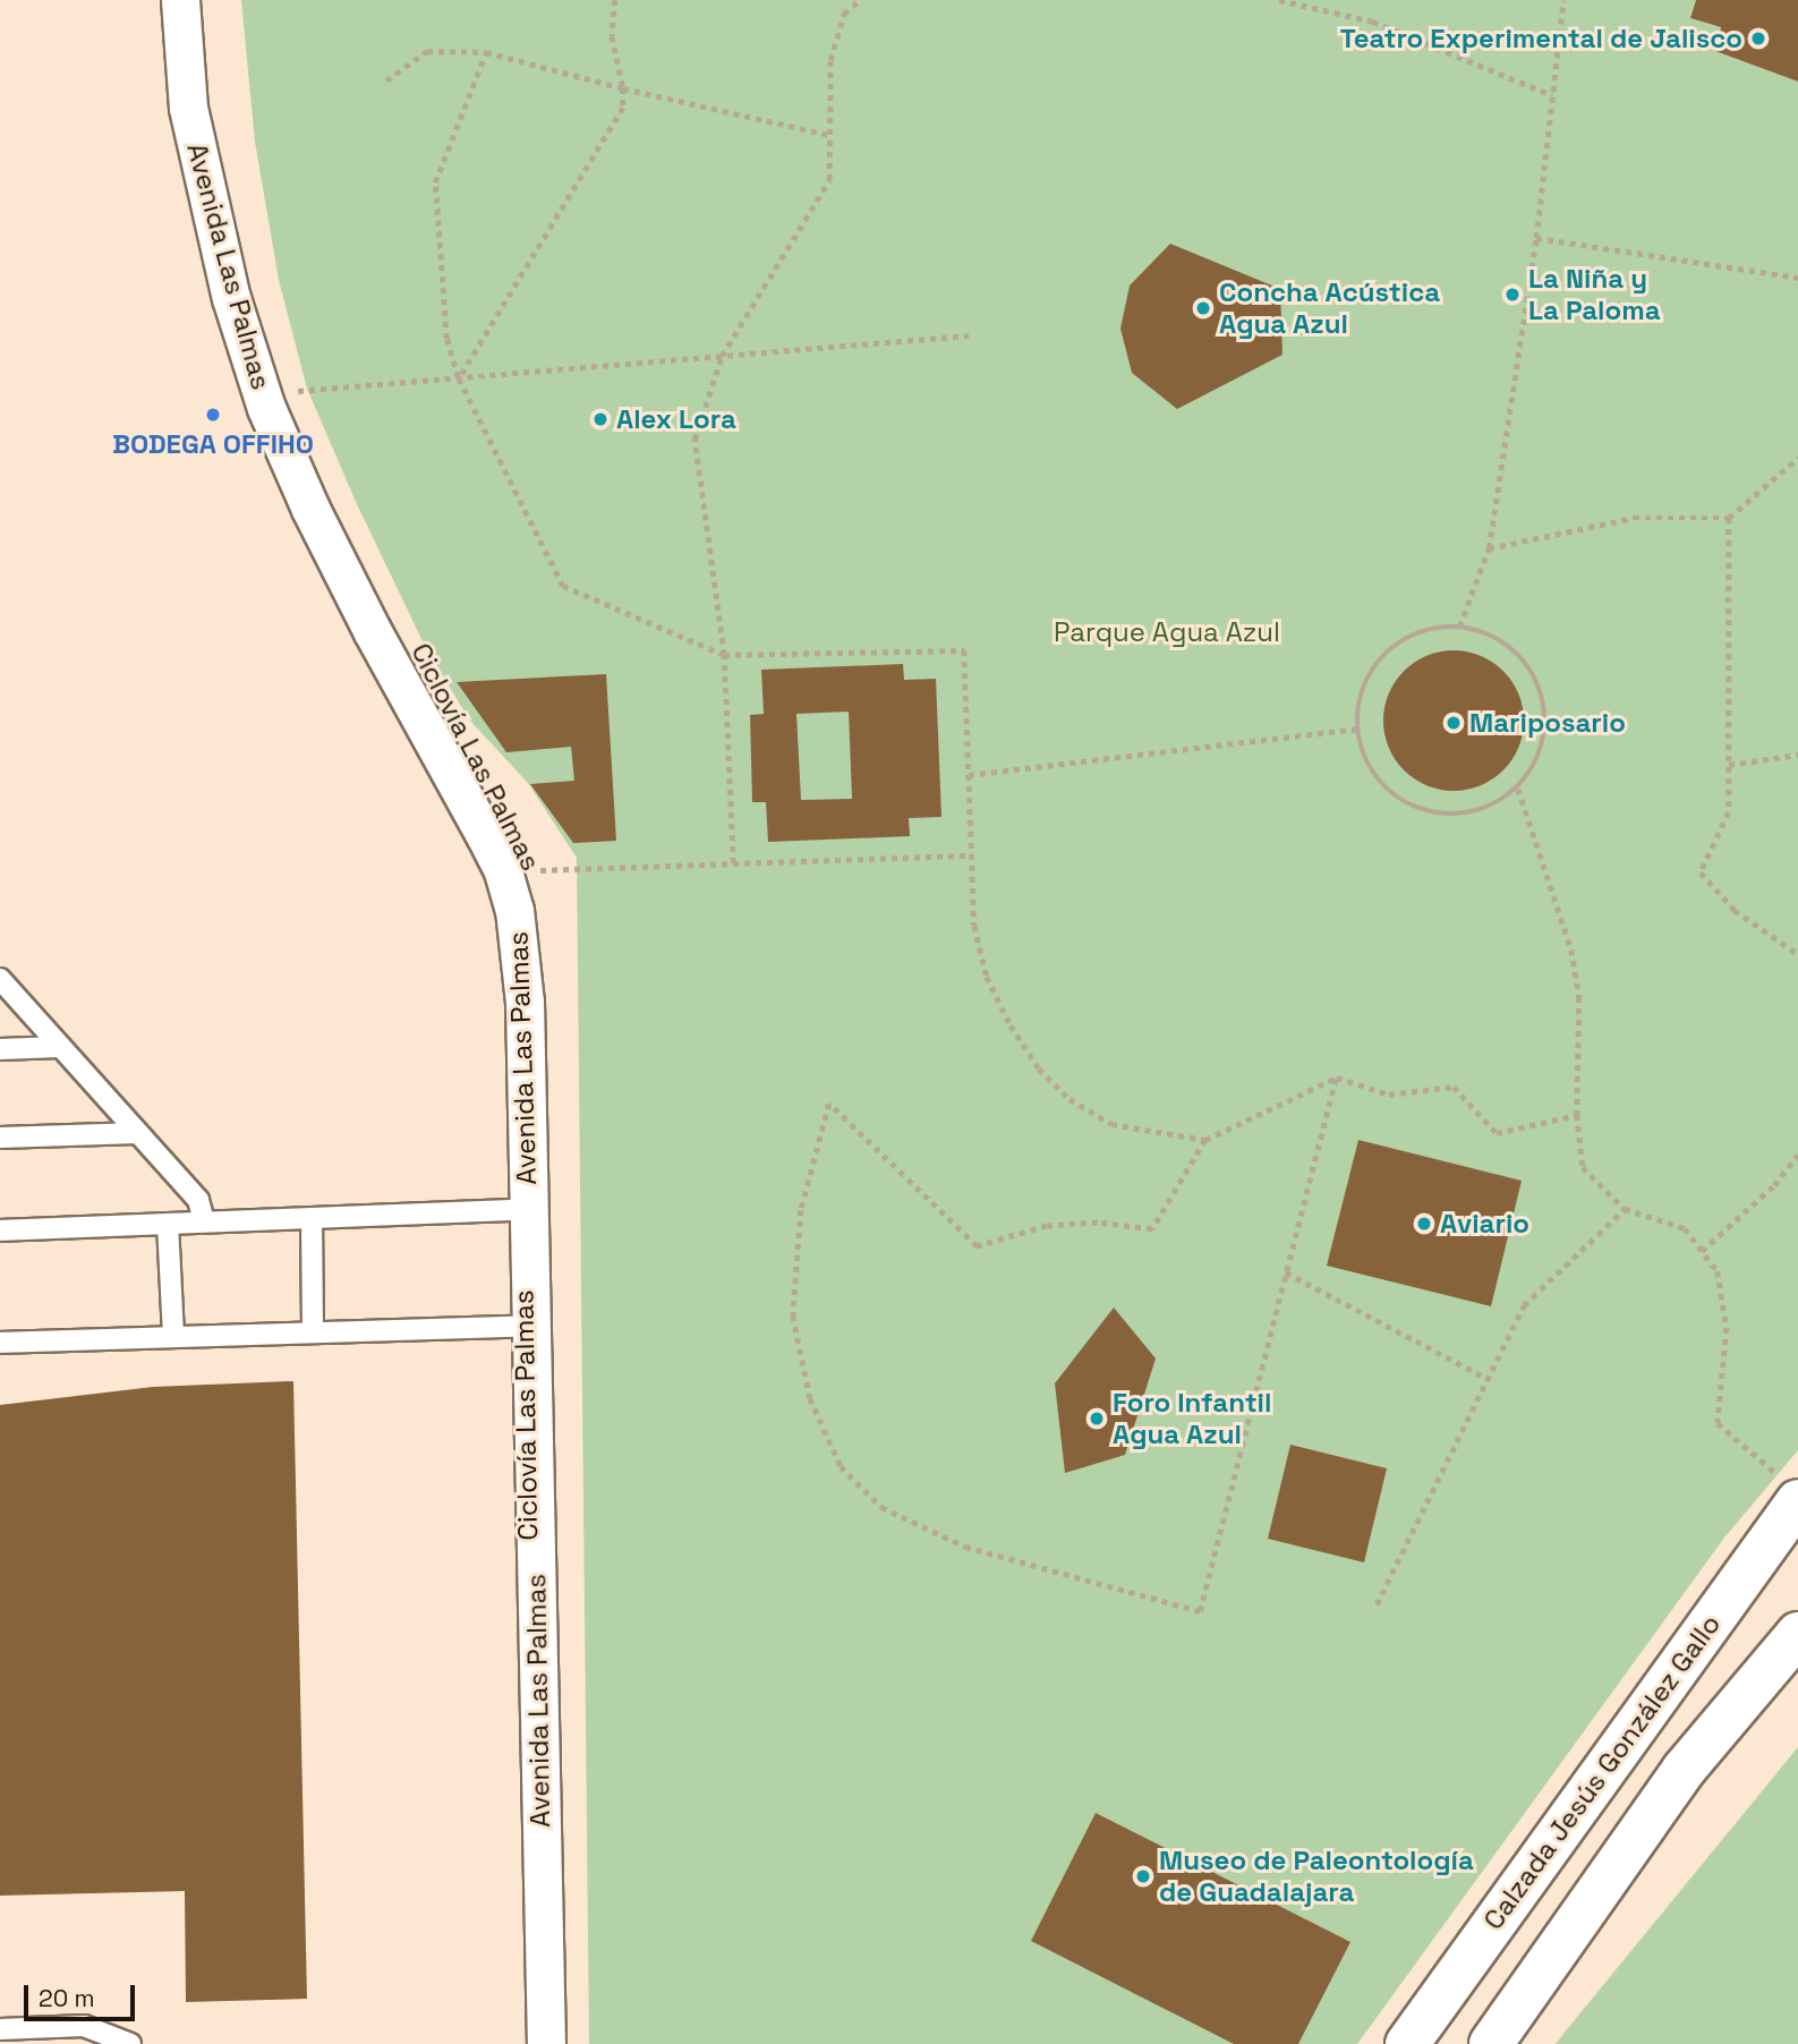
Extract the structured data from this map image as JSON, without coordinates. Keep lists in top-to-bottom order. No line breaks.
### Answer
{"streets":{"main road":["Calzada Jesús González Gallo"],"street":["Avenida Las Palmas"]},"parks":["Parque Agua Azul"],"places":["Teatro Experimental de Jalisco","La Niña y La Paloma","Concha Acústica Agua Azul","BODEGA OFFIHO","Alex Lora","Mariposario","Aviario","Foro Infantil Agua Azul","Museo de Paleontología de Guadalajara"],"scale_bar":"20 m"}
